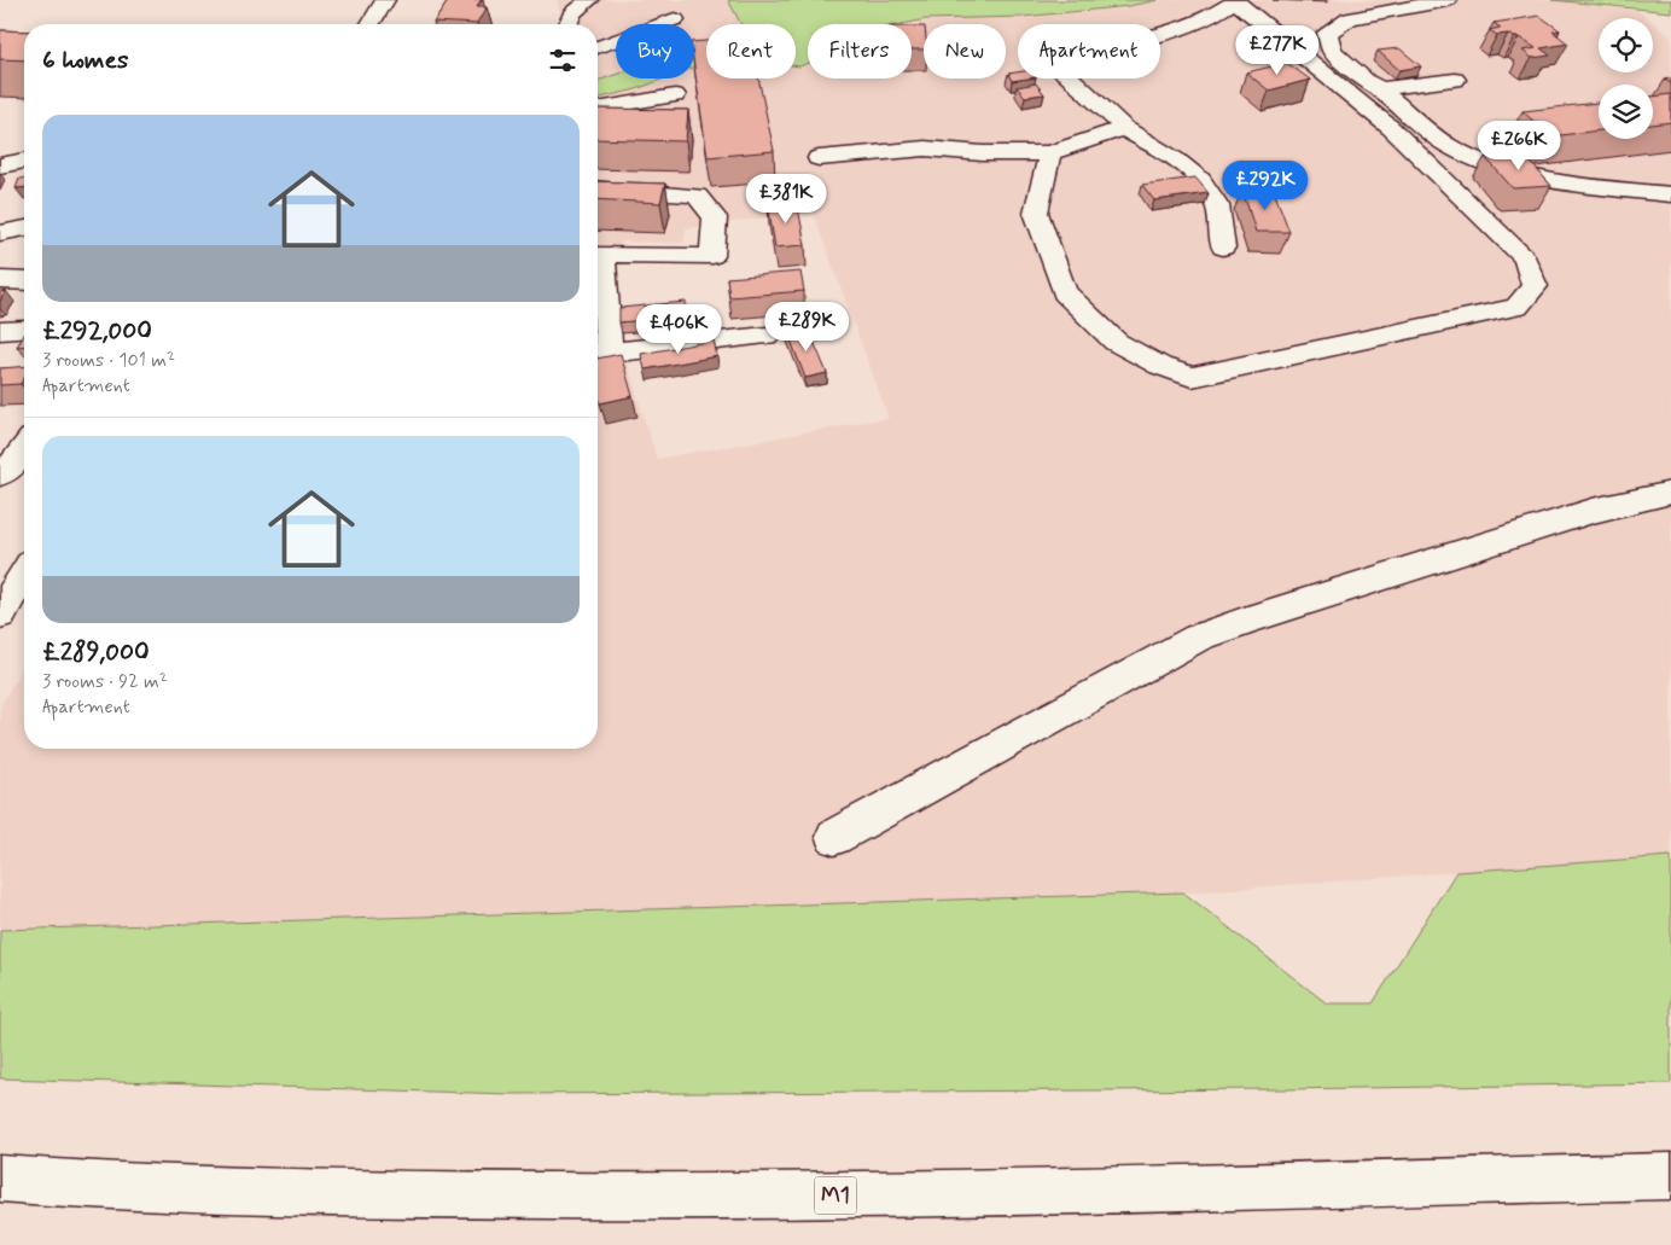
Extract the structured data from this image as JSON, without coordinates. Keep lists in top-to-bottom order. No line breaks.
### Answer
{"streets":{"main road":["M1"]},"page":{"chip":["Buy","Rent","Filters","New","Apartment"],"heading":"6 homes","price":["£277K","£266K","£292K","£381K","£289K","£406K"],"list":[{"name":"£292,000","note":"3 rooms · 101 m² · Apartment"},{"name":"£289,000","note":"3 rooms · 92 m² · Apartment"}]}}
